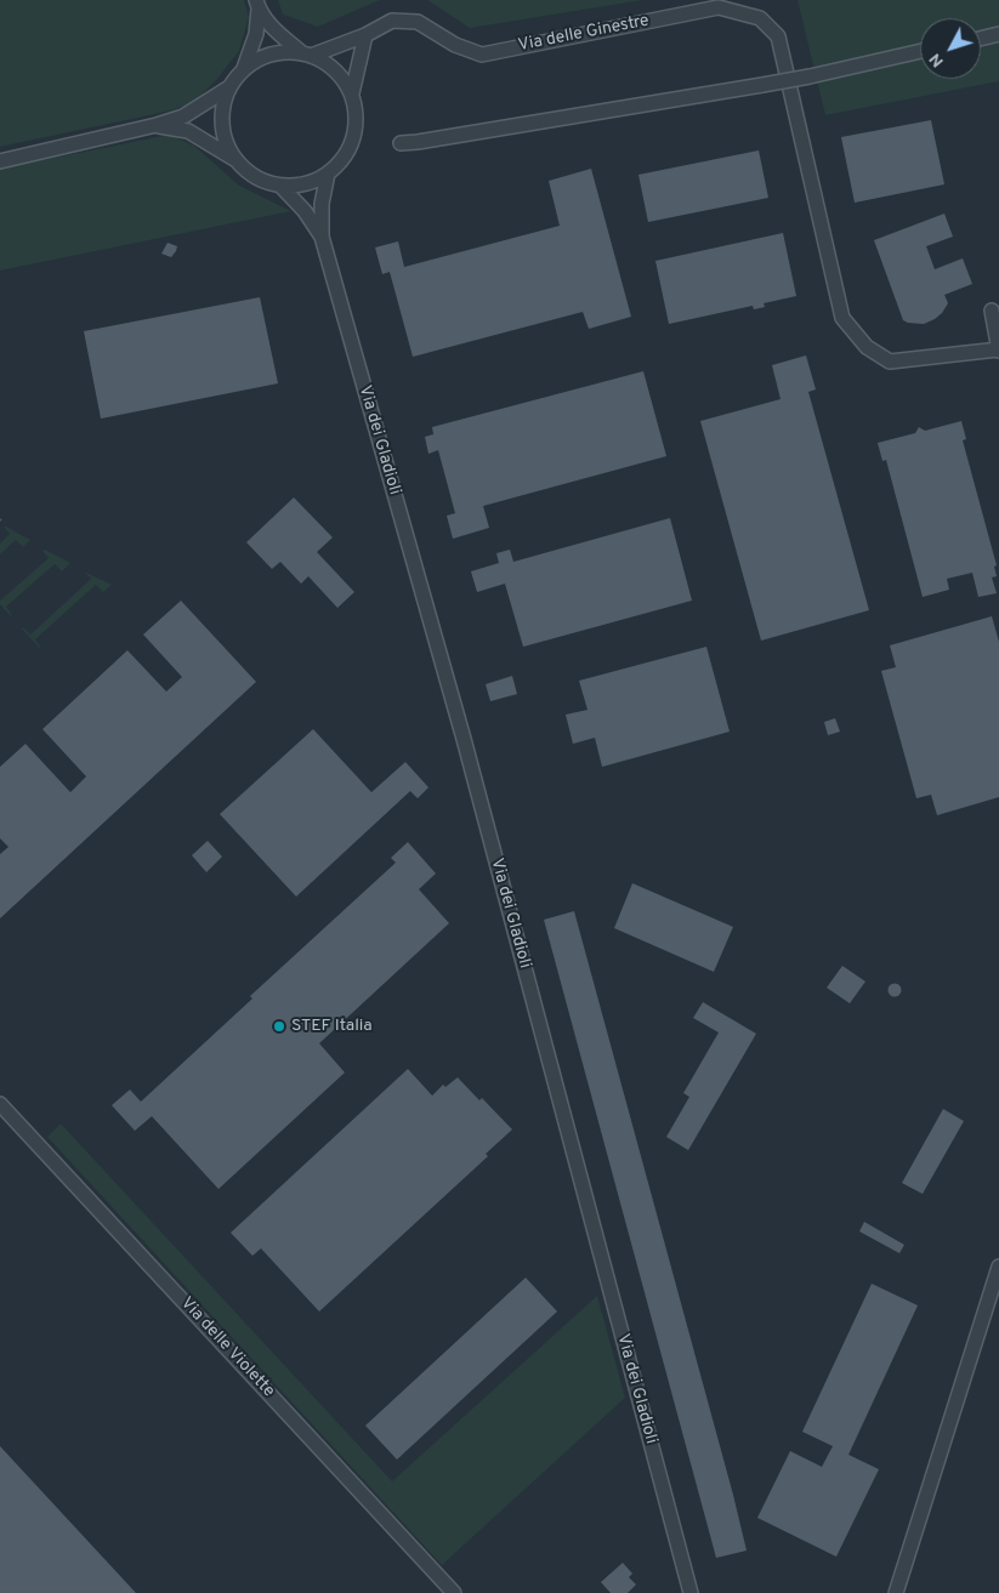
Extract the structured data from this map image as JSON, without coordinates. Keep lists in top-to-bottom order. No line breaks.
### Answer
{"streets":{"street":["Via delle Ginestre","Via dei Gladioli","Via delle Violette"]},"crossings":[["Via delle Ginestre","Via dei Gladioli"]],"places":["STEF Italia"],"north":"bottom left"}
